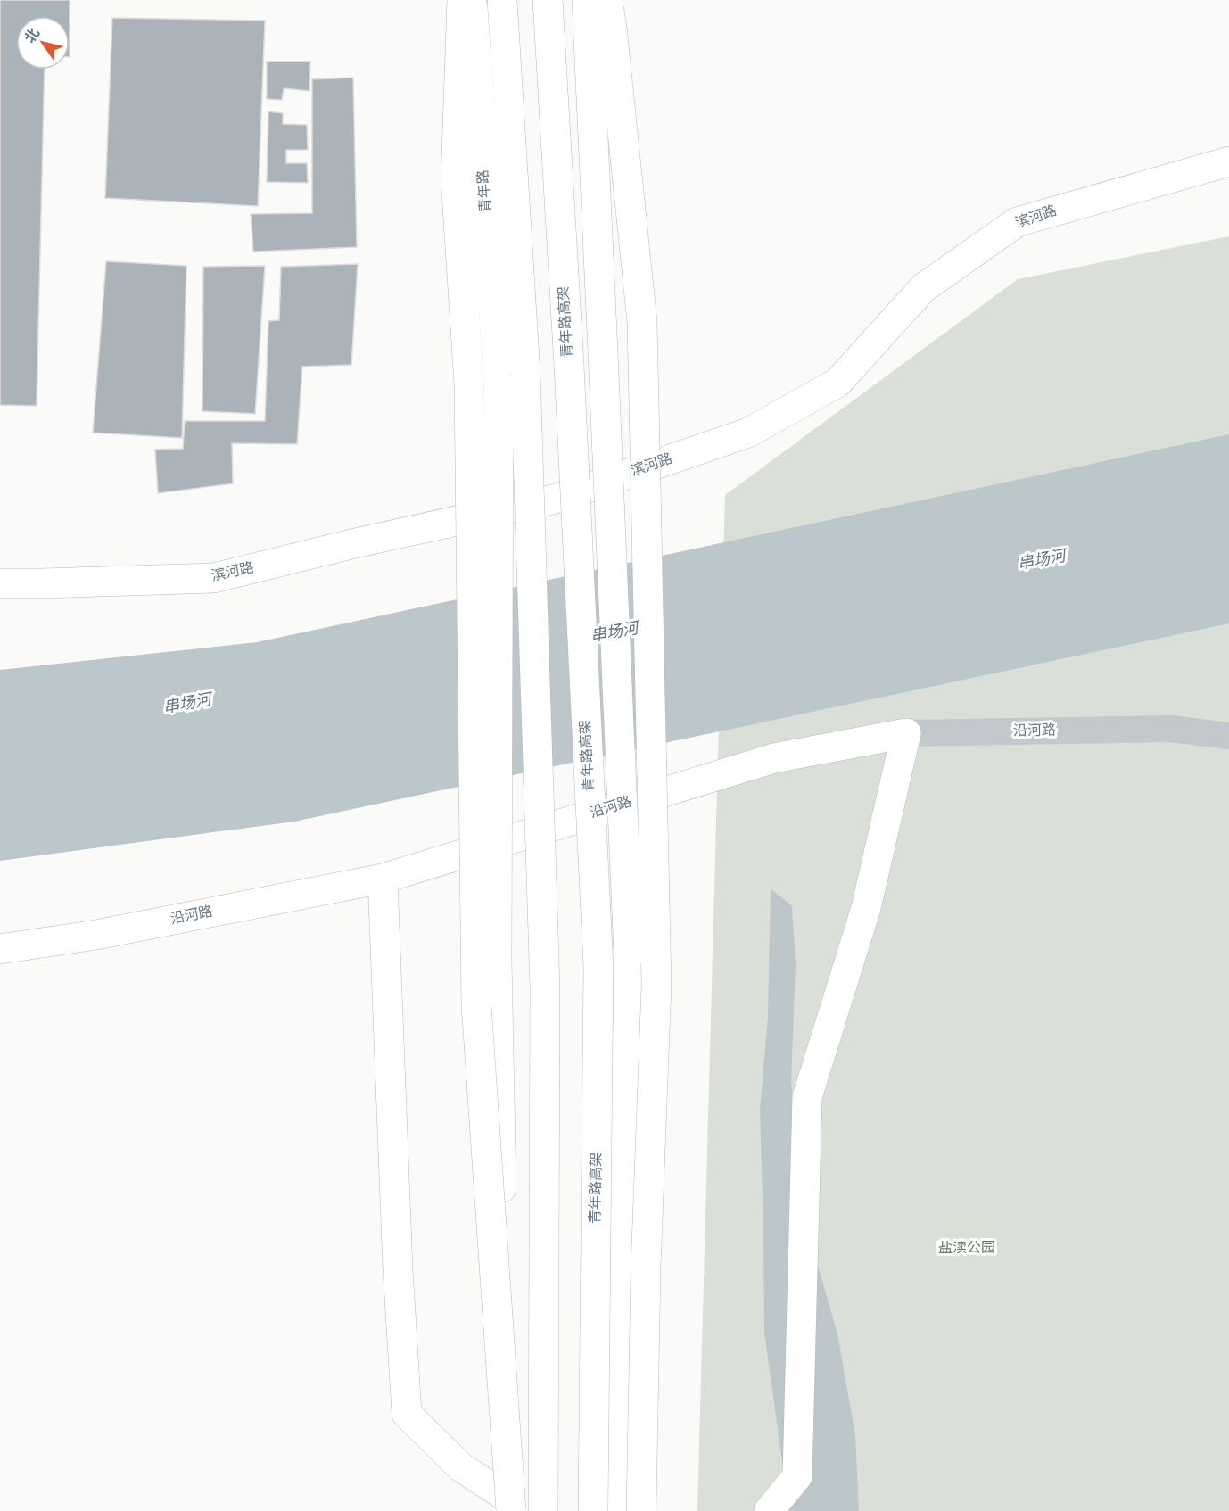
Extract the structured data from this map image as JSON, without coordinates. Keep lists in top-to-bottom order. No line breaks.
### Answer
{"streets":{"main road":["青年路","滨河路","青年路高架","沿河路"]},"water":["串场河"],"parks":["盐渎公园"],"north":"top left"}
